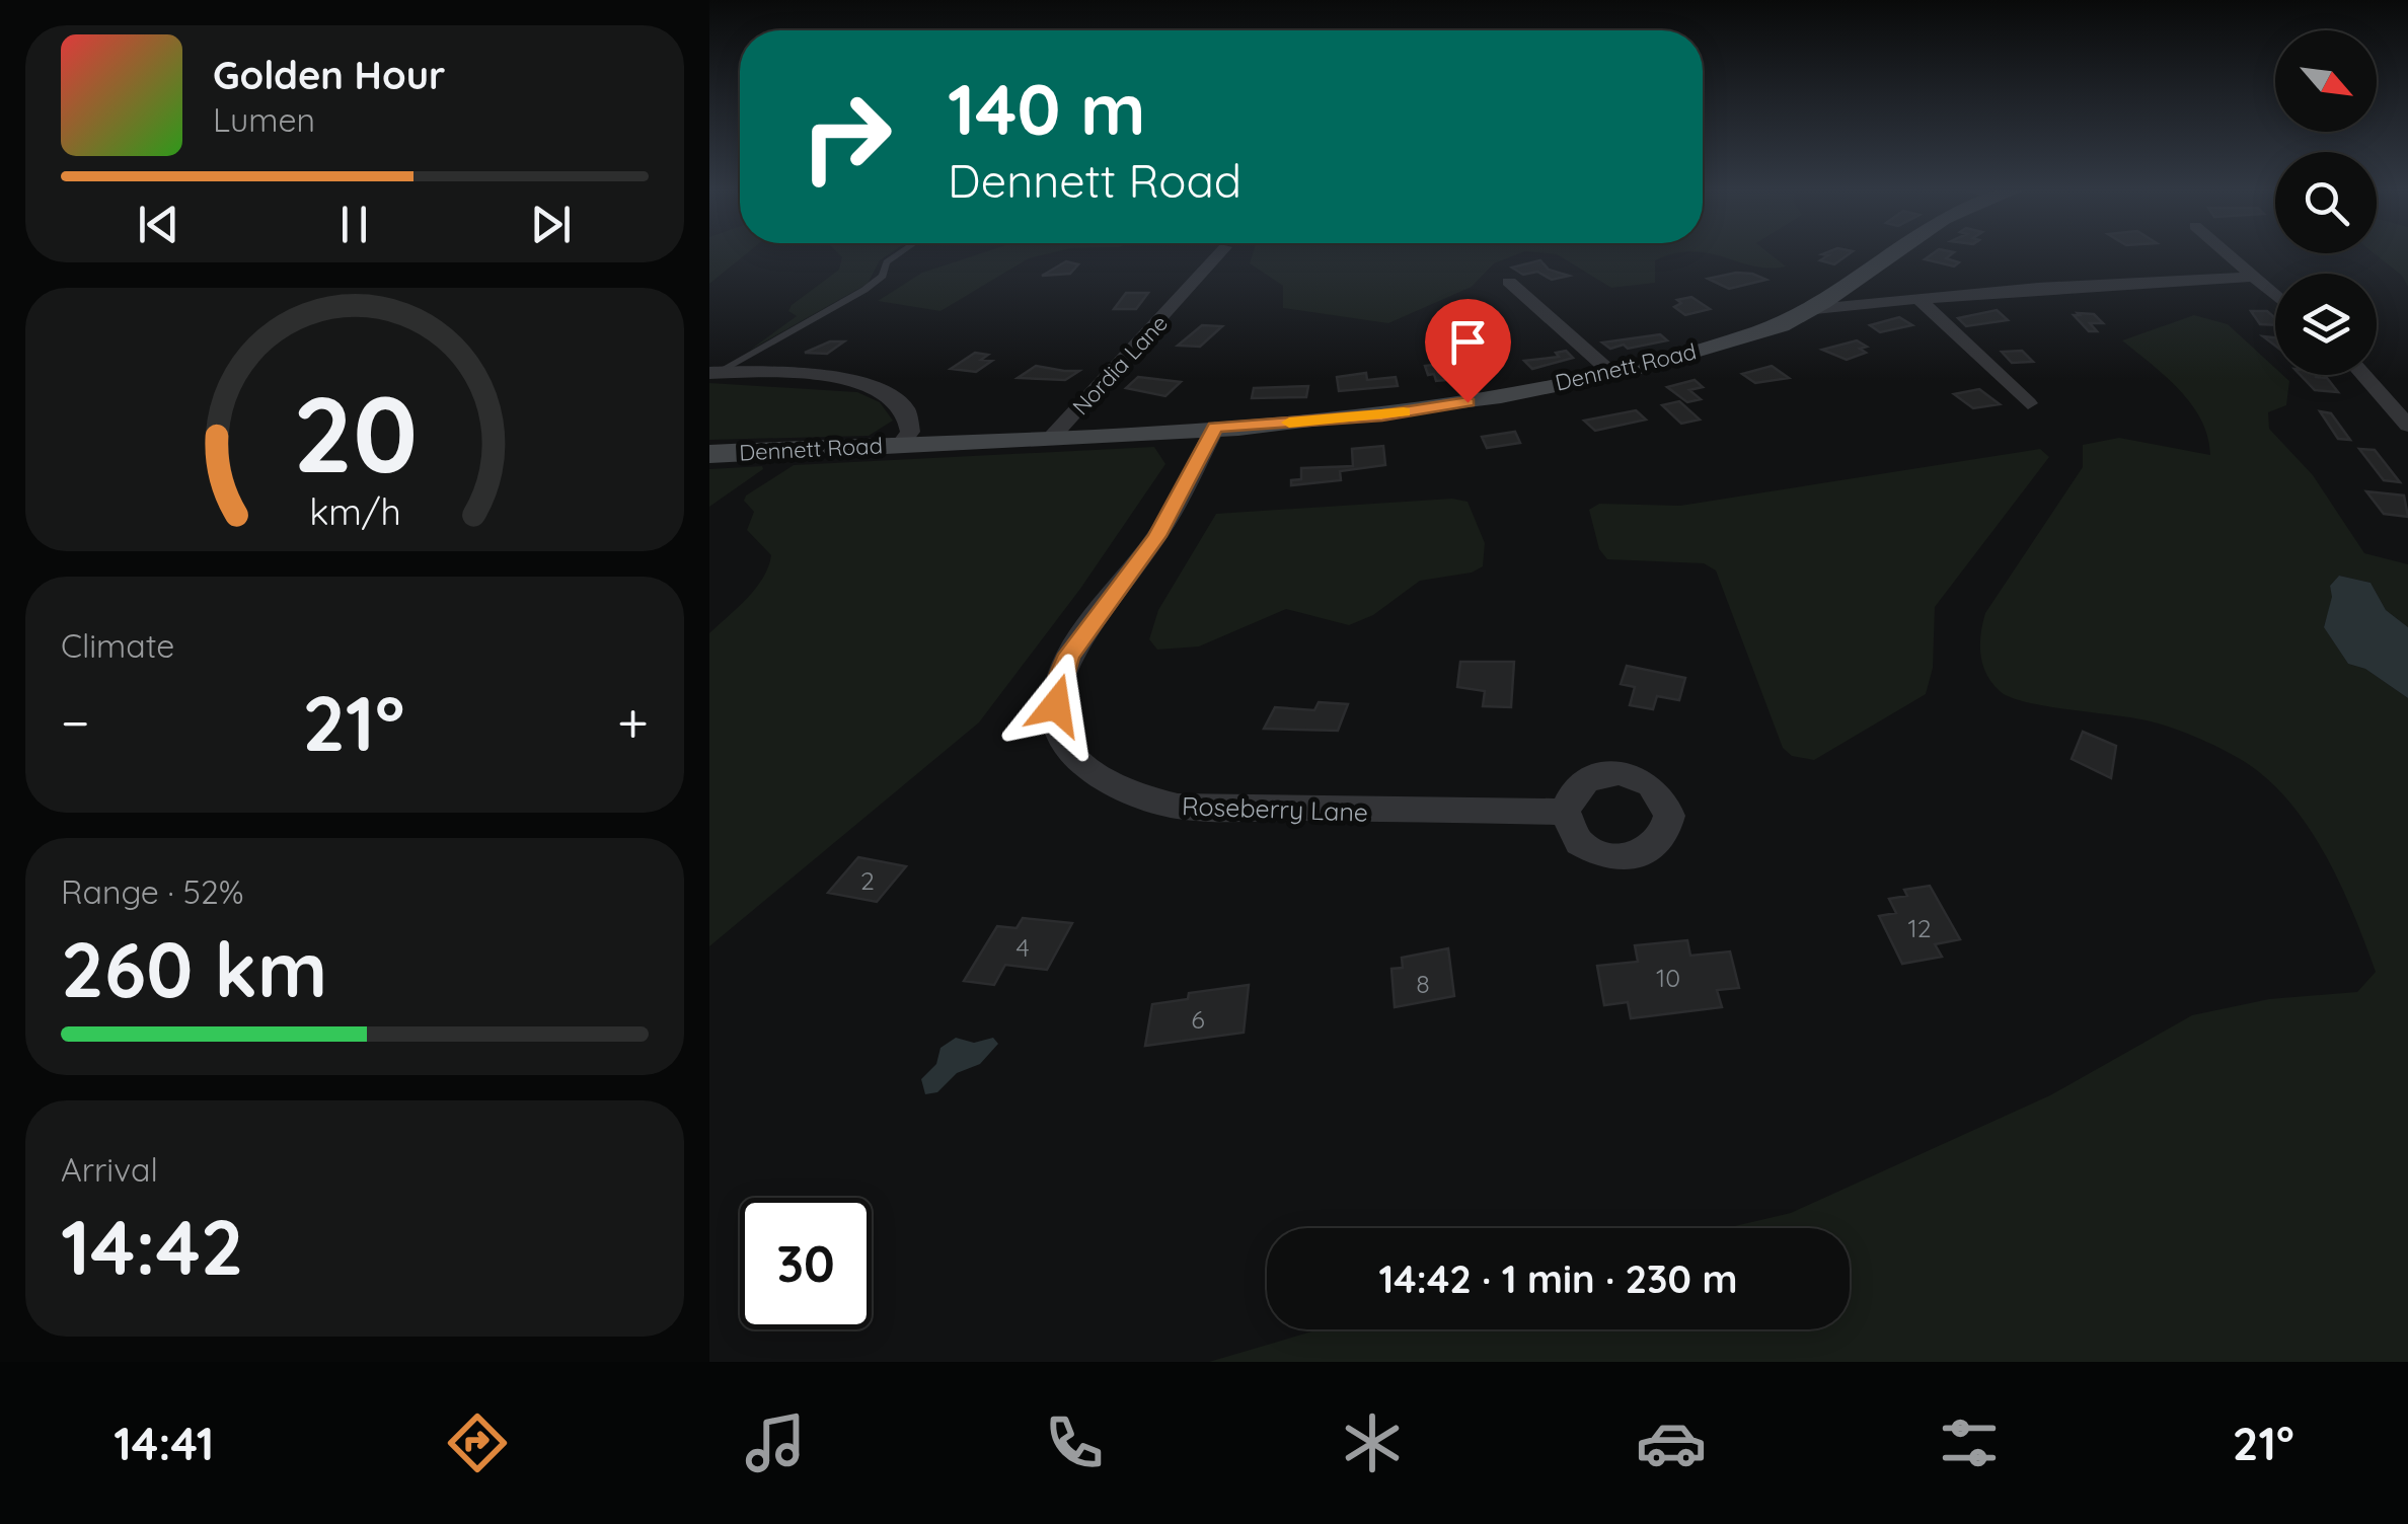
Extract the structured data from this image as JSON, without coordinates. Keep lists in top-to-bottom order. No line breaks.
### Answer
{"streets":{"street":["Nordia Lane","Dennett Road","Roseberry Lane"]},"crossings":[["Nordia Lane","Dennett Road"],["Dennett Road","Roseberry Lane"]],"house_numbers":["2","12","4","10","8","6"],"north":"bottom right","page":{"turn":["140 m","Dennett Road"],"song":["Golden Hour","Lumen"],"tile":["Climate",["Range · 52%","260 km"],["Arrival","14:42"]],"heat":["−","21°","+"],"limit":"30","trip":"14:42 · 1 min · 230 m","tabs":["14:41","21°"],"gauge":["20","km/h"]}}
